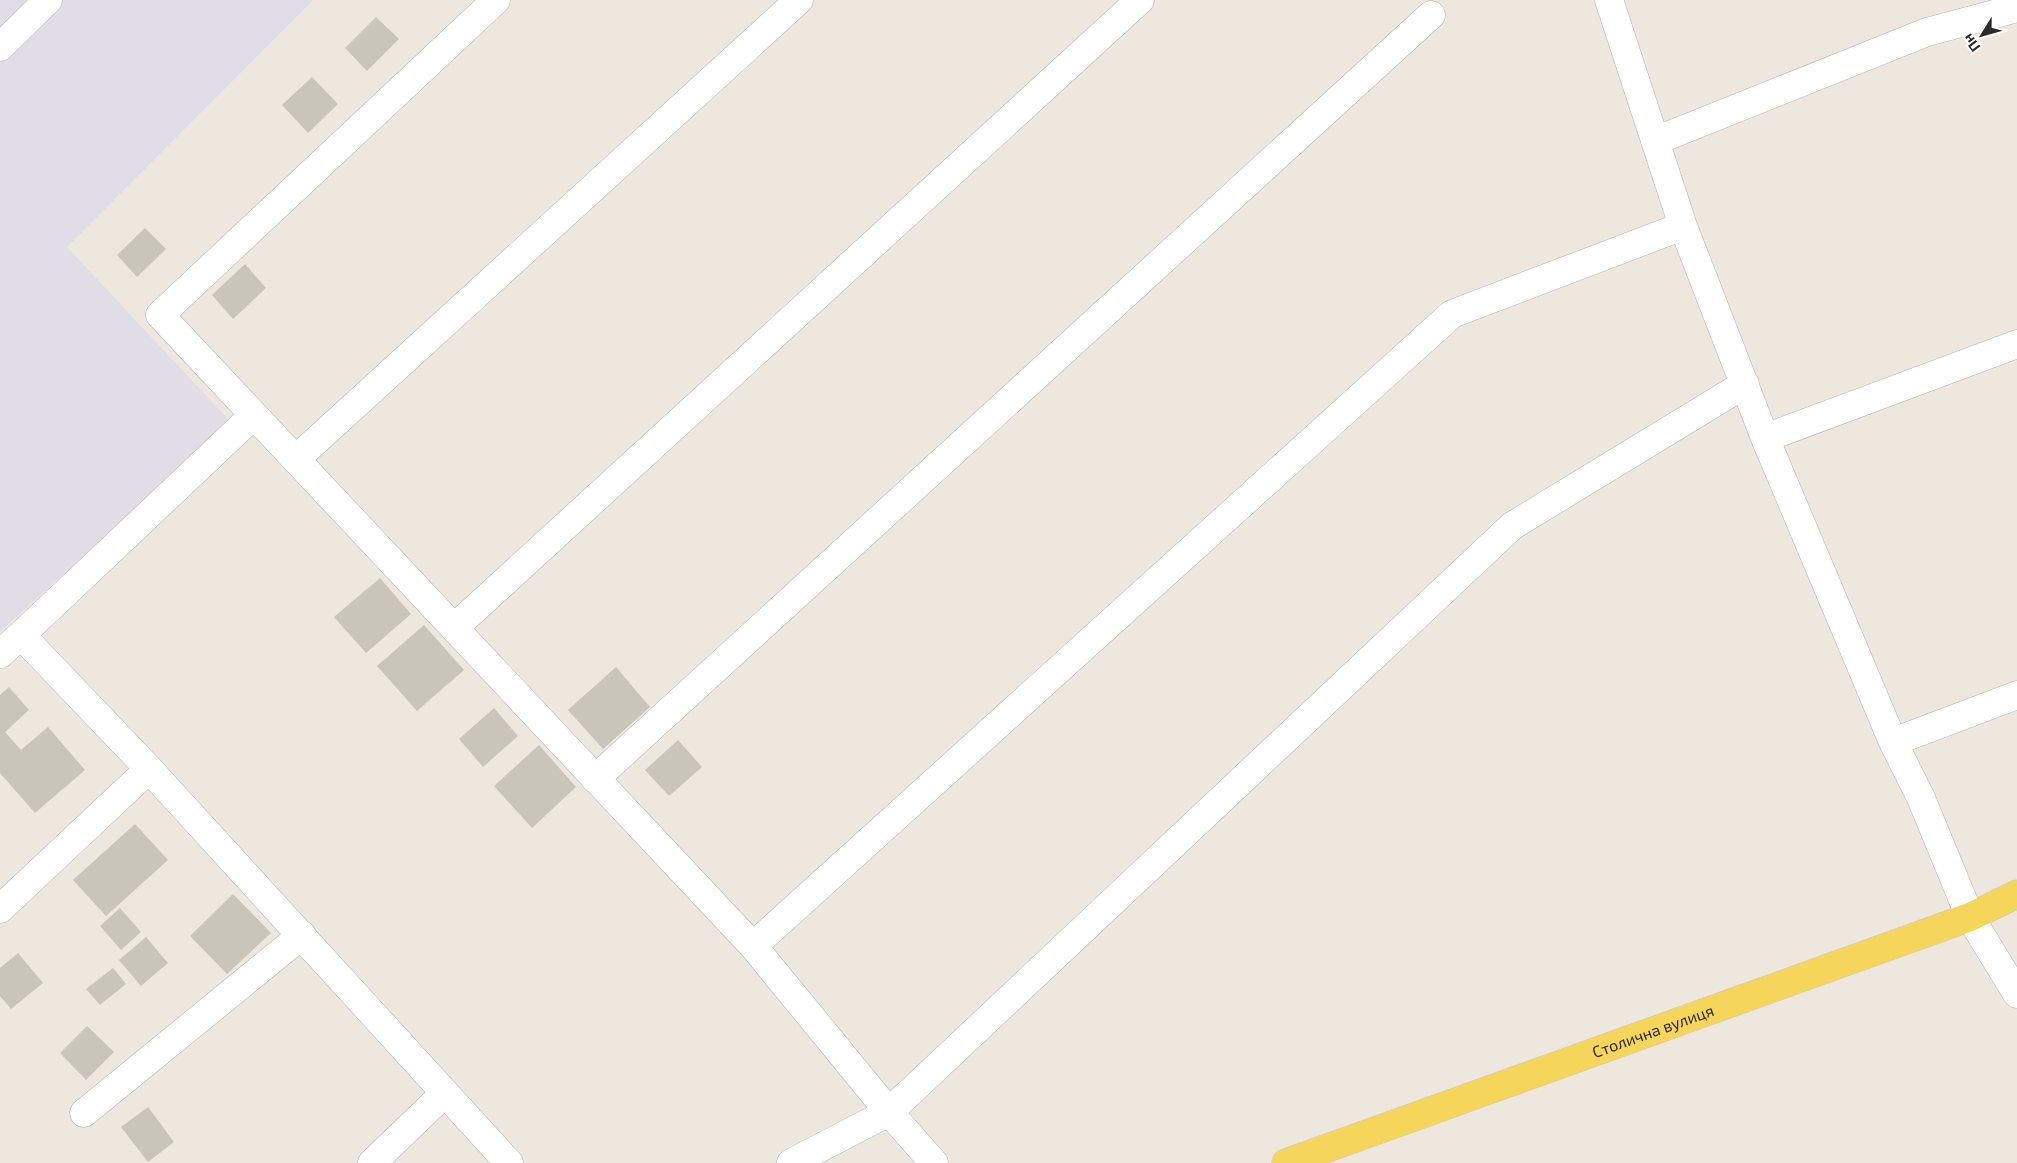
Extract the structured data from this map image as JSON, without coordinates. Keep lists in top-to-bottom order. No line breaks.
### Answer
{"streets":{"main road":["Столична вулиця"]},"north":"bottom left"}
